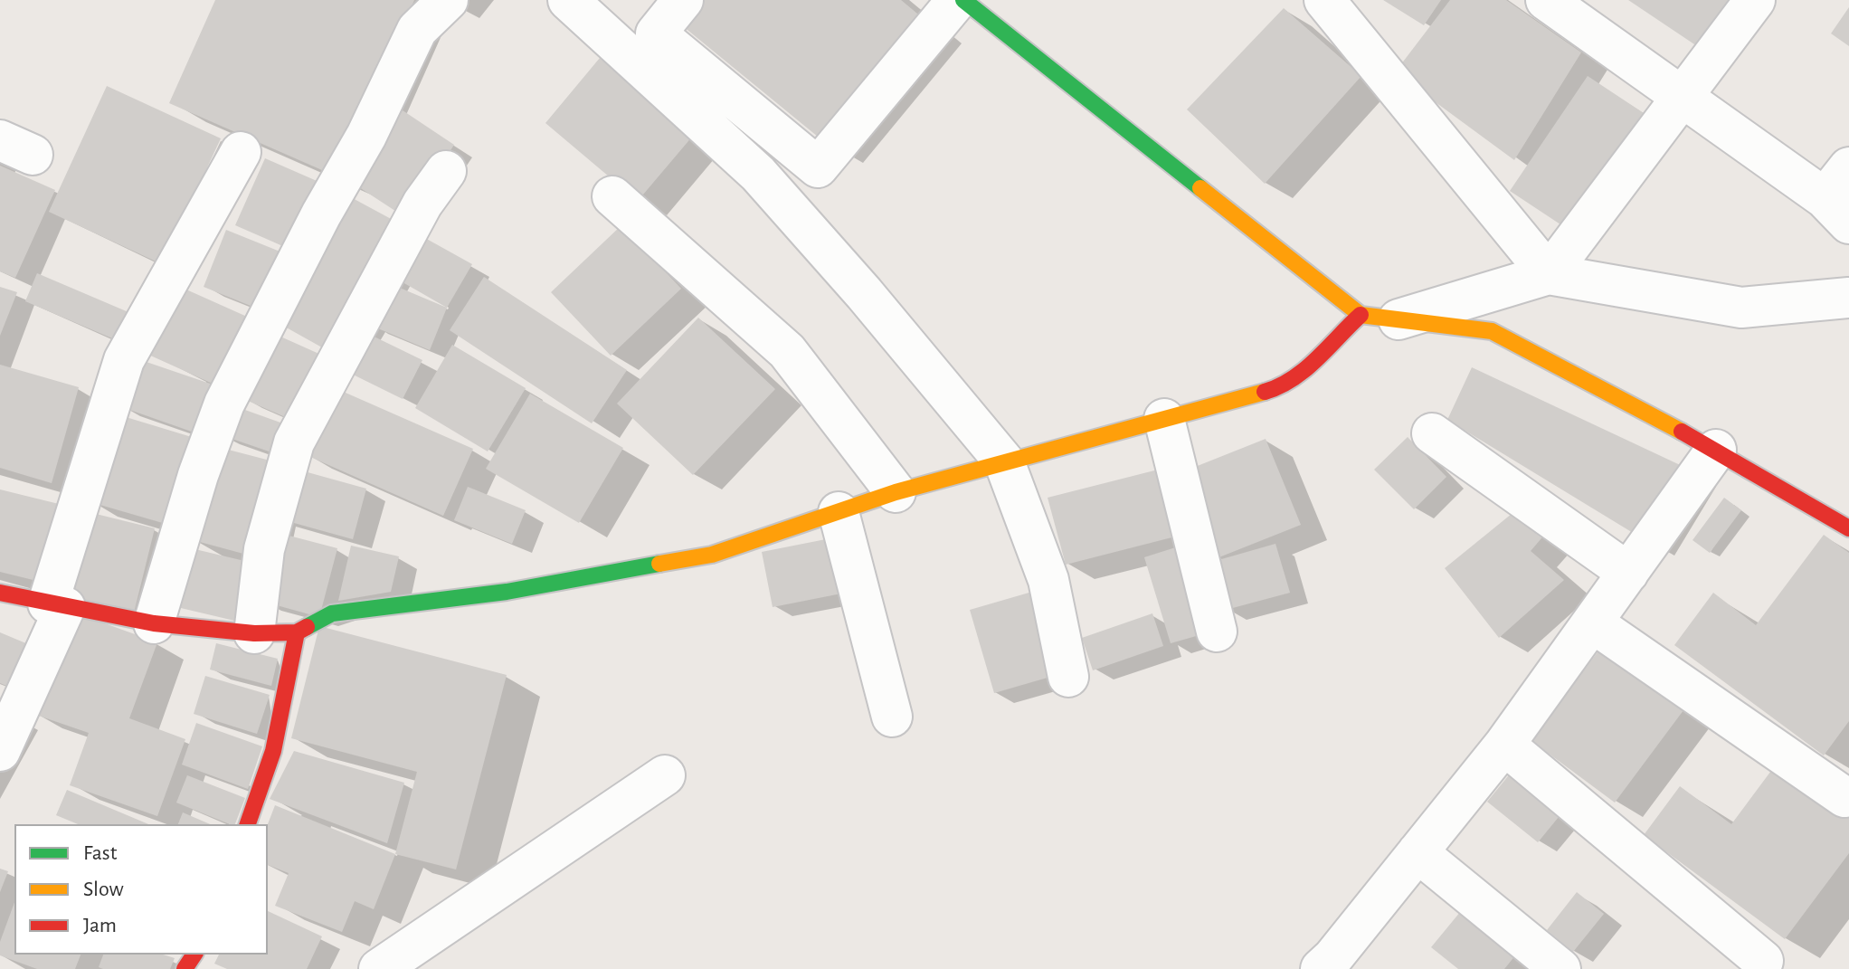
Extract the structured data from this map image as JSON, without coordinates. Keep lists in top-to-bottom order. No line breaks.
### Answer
{"legend":["Fast","Slow","Jam"]}
